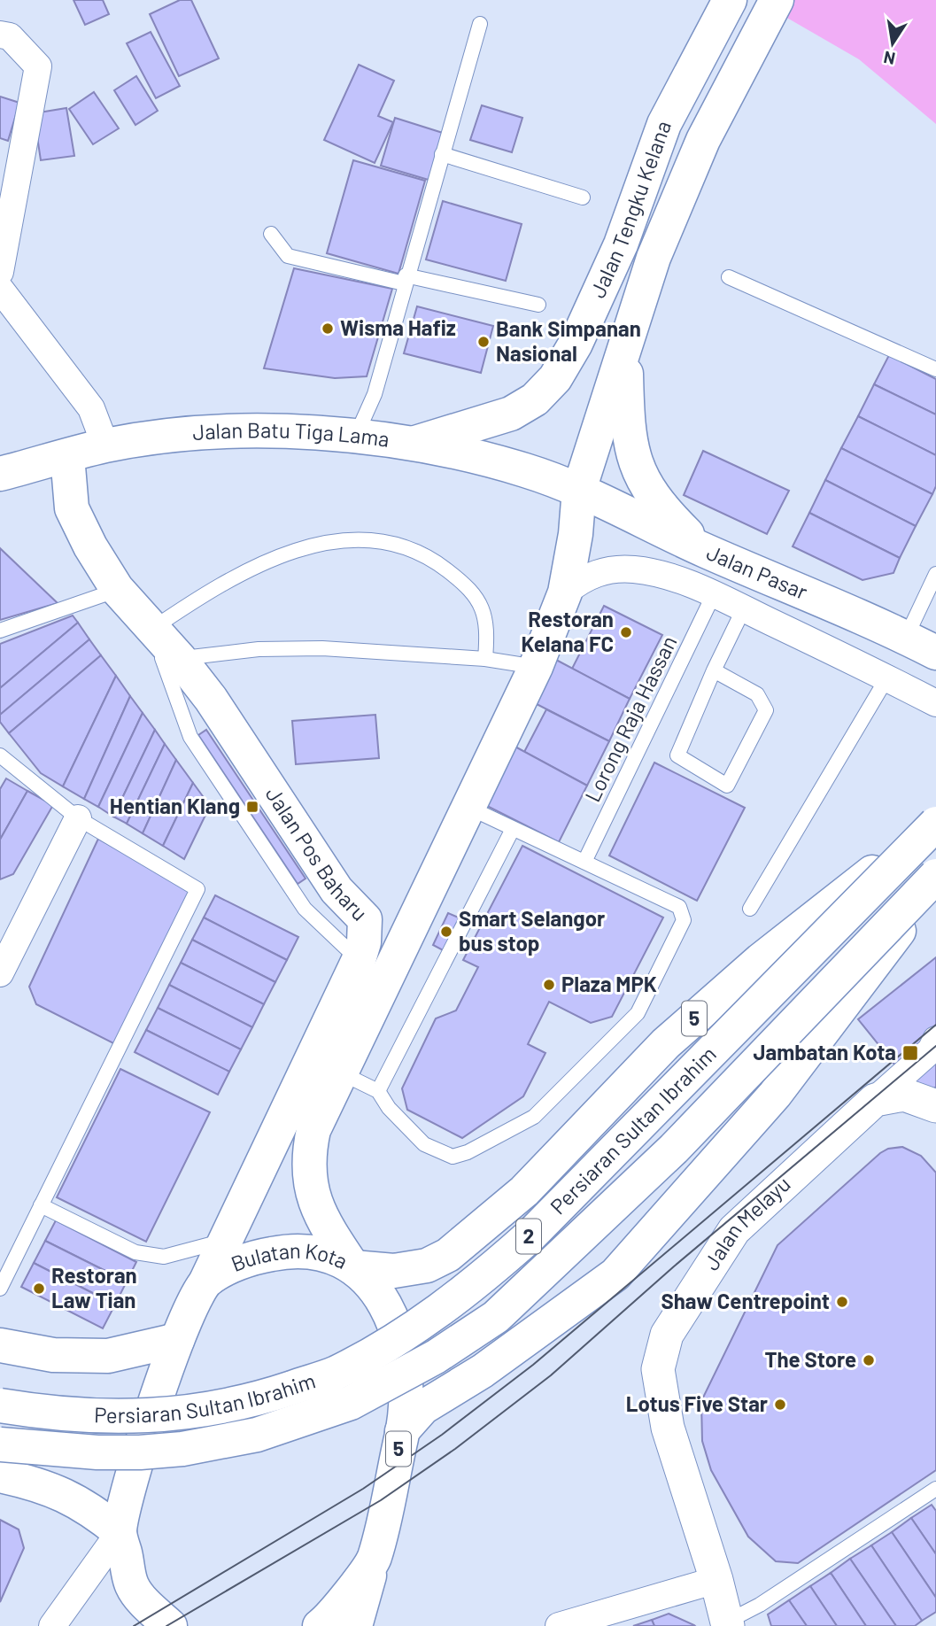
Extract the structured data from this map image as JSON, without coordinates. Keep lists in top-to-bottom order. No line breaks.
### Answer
{"streets":{"main road":["Jalan Tengku Kelana","Jalan Batu Tiga Lama","Jalan Pasar","Jalan Pos Baharu","5","Persiaran Sultan Ibrahim","2","Bulatan Kota"],"street":["Jalan Melayu"],"lane":["Lorong Raja Hassan"]},"crossings":[["Jalan Tengku Kelana","Jalan Batu Tiga Lama"],["Jalan Tengku Kelana","Jalan Pasar"],["Jalan Batu Tiga Lama","Jalan Pasar"],["Jalan Batu Tiga Lama","Jalan Pos Baharu"],["Jalan Pos Baharu","Bulatan Kota"],["5","Persiaran Sultan Ibrahim"],["5","Bulatan Kota"]],"places":{"other":["Wisma Hafiz","Bank Simpanan Nasional","Restoran Kelana FC","Smart Selangor bus stop","Plaza MPK","Restoran Law Tian","Shaw Centrepoint","The Store","Lotus Five Star"],"transit":["Hentian Klang","Jambatan Kota"]},"north":"bottom"}
